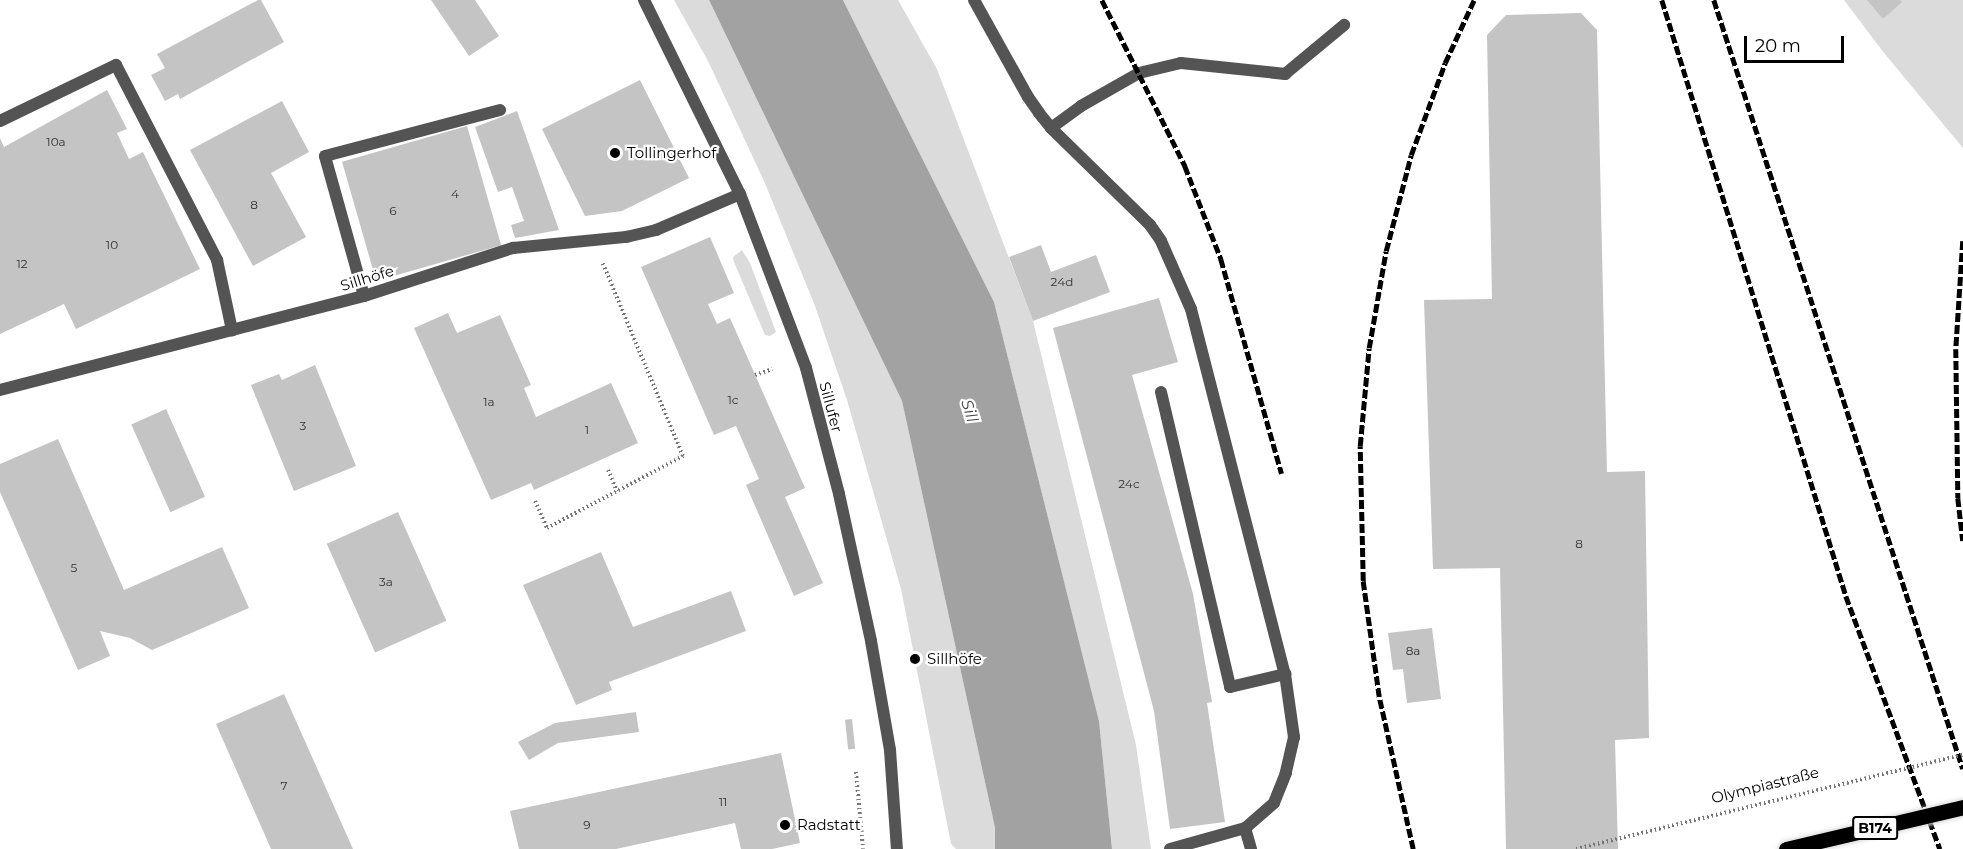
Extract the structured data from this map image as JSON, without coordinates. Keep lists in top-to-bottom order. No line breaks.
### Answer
{"streets":{"main road":["B174"],"street":["Sillhöfe","Sillufer"],"path":["Olympiastraße"]},"crossings":[["Sillhöfe","Sillufer"]],"water":["Sill"],"places":["Tollingerhof","Sillhöfe","Radstatt"],"house_numbers":["10a","4","8","6","10","12","24d","1c","1a","3","1","24c","8","5","3a","8a","7","11","9"],"scale_bar":"20 m"}
